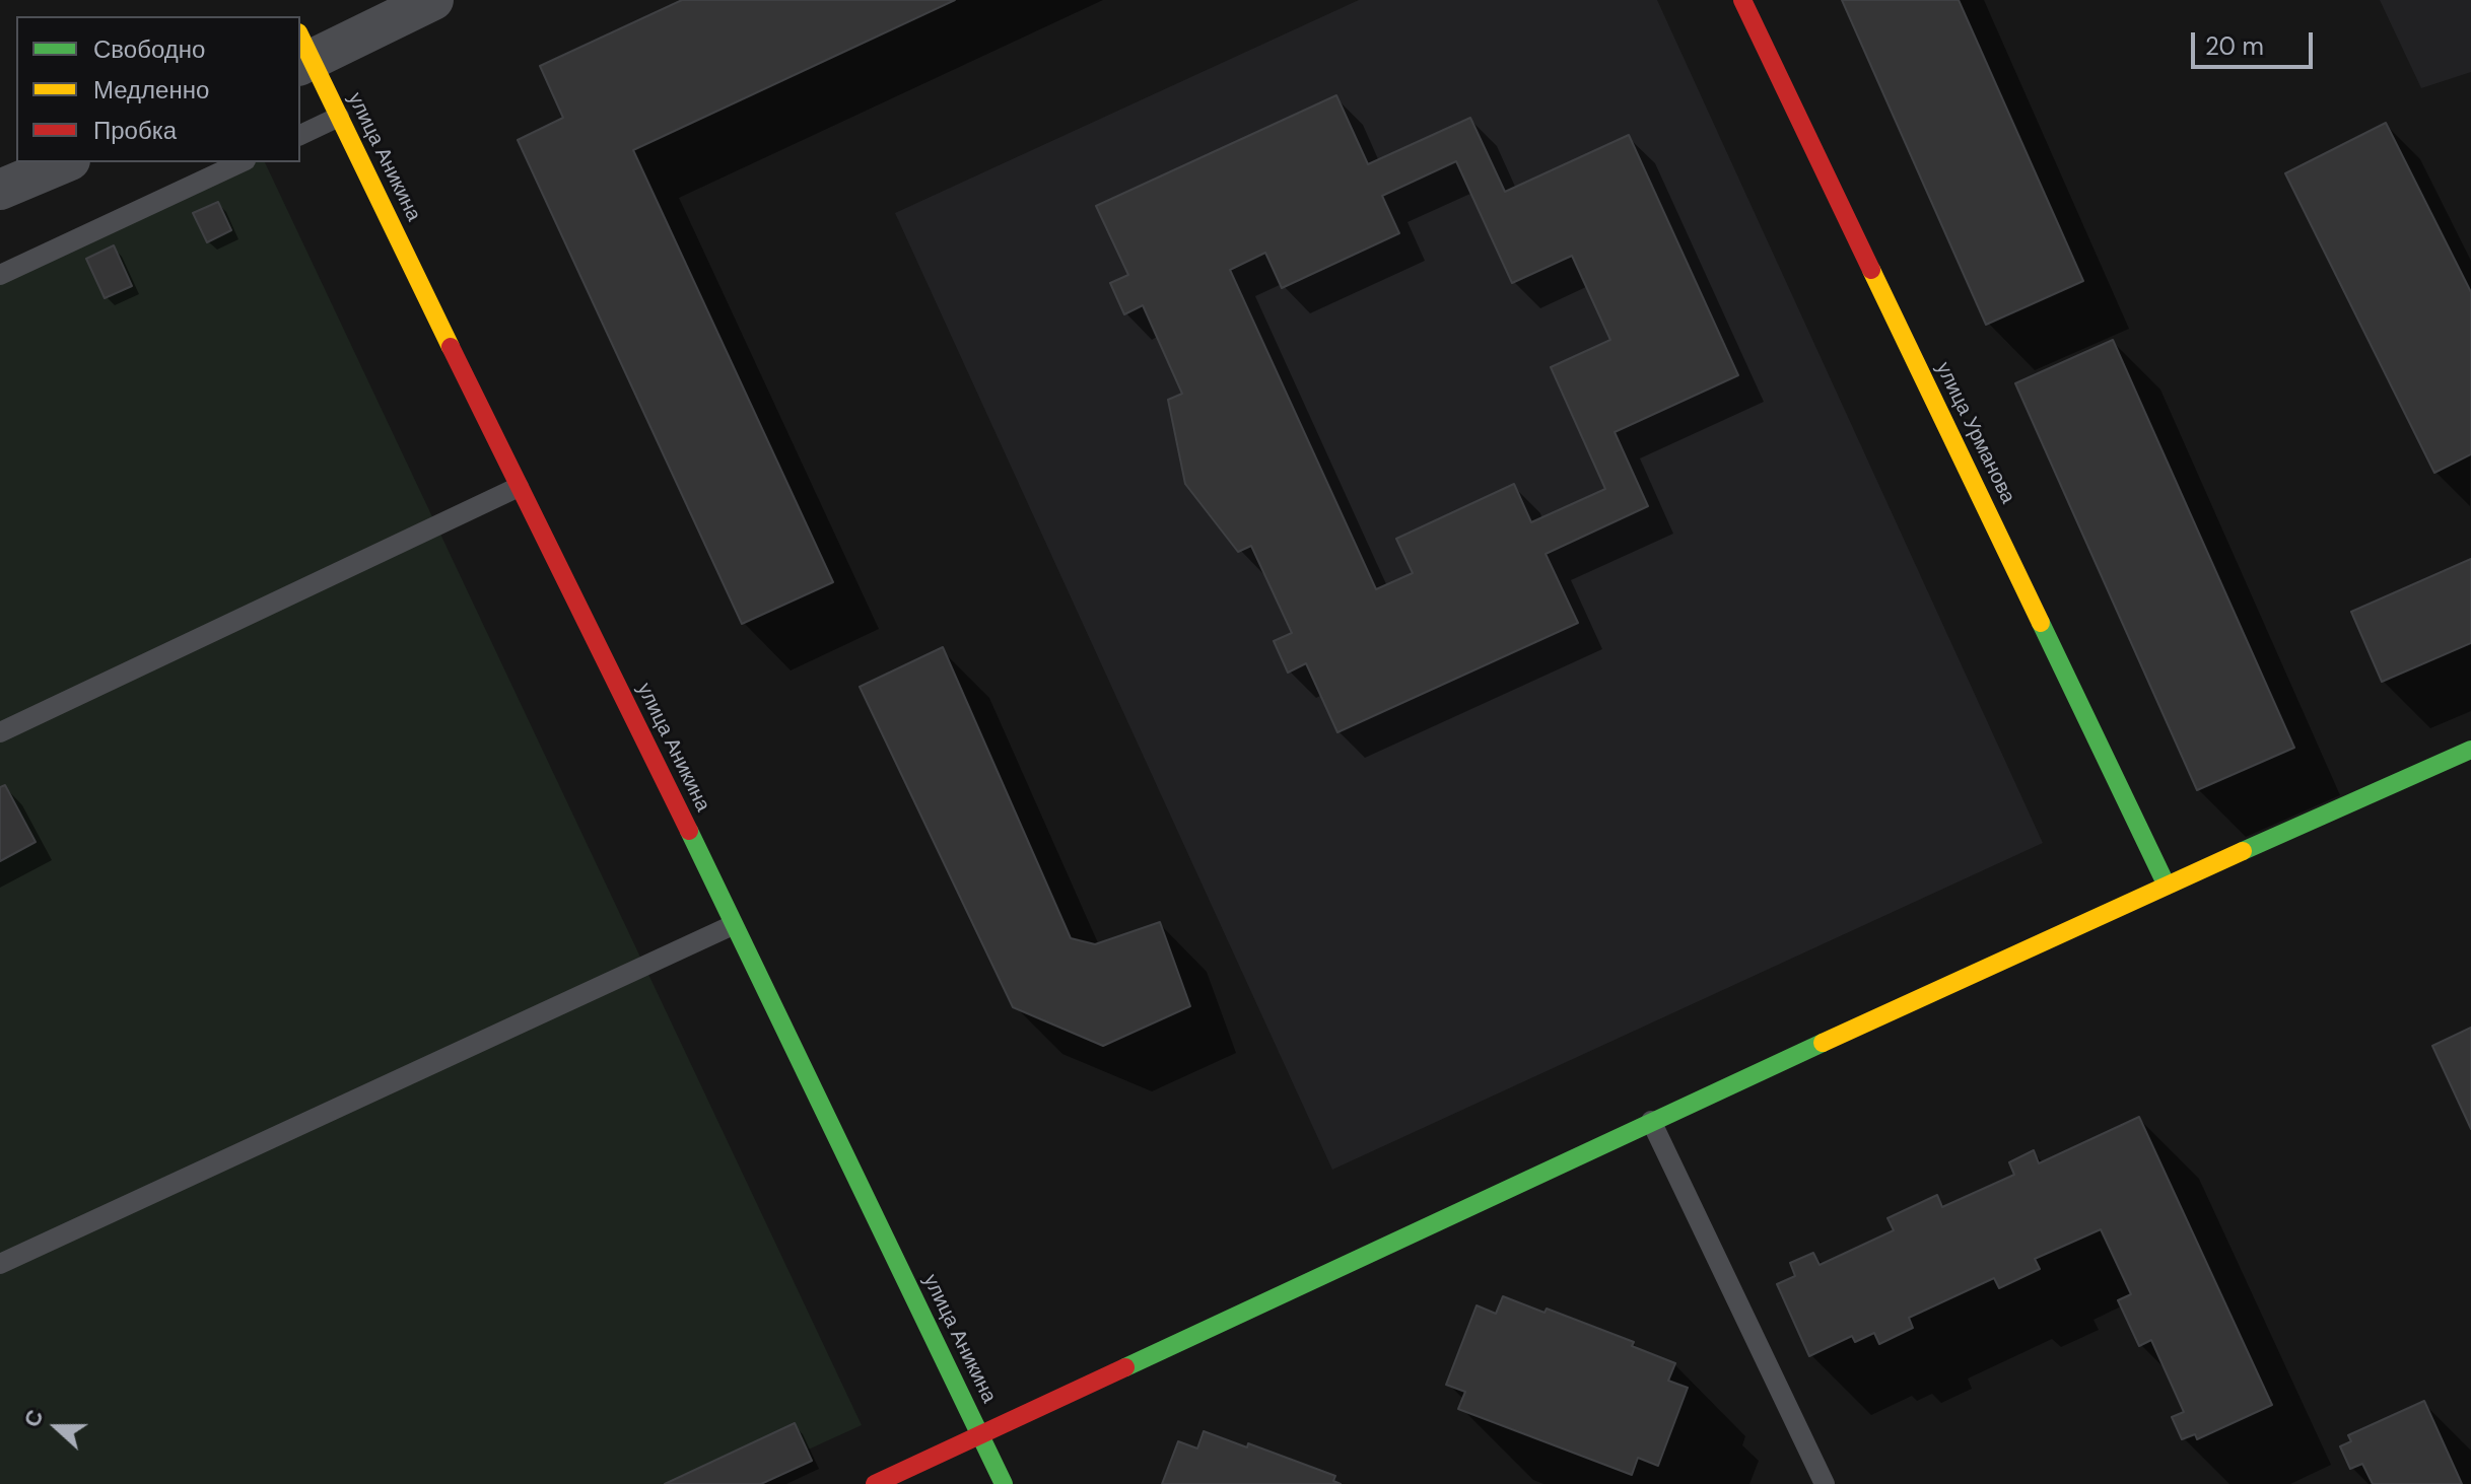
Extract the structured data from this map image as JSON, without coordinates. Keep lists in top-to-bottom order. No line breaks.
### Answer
{"streets":{"street":["улица Аникина","улица Урманова"]},"legend":["Свободно","Медленно","Пробка"],"scale_bar":"20 m","north":"left"}
